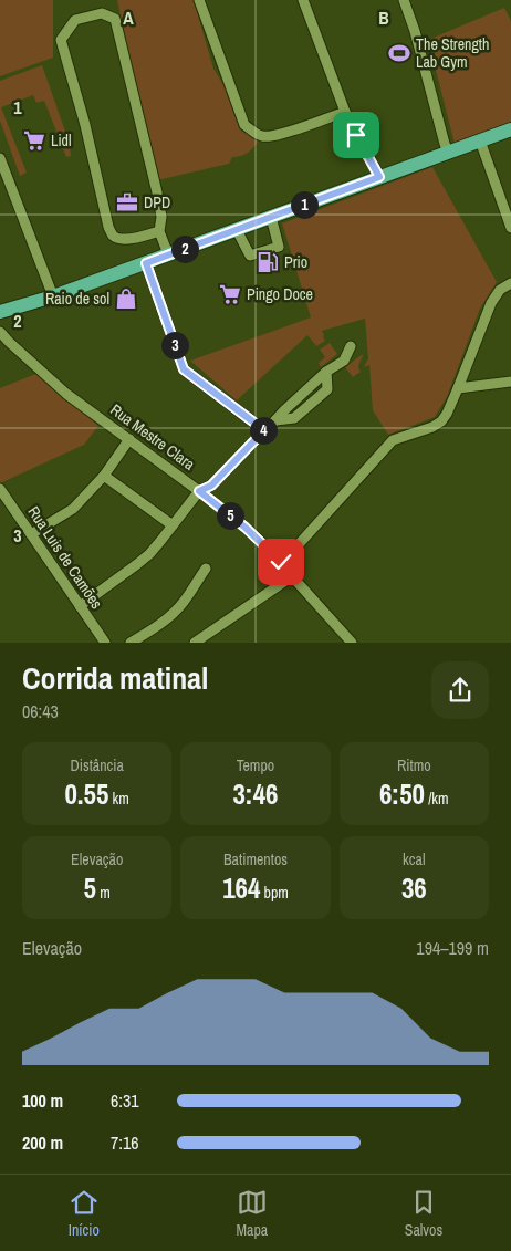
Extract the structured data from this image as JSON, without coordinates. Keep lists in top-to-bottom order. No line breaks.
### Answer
{"streets":{"street":["Rua Mestre Clara","Rua Luis de Camões"]},"places":{"sports":["The Strength Lab Gym"],"supermarket":["Lidl","Pingo Doce"],"office":["DPD"],"fuel station":["Prio"],"shop":["Raio de sol"]},"page":{"pins":["1","2","3","4","5"],"heading":["Corrida matinal","06:43"],"stats":[["Distância","0.55 km"],["Tempo","3:46"],["Ritmo","6:50 /km"],["Elevação","5 m"],["Batimentos","164 bpm"],["kcal","36"]],"chart":["Elevação","194–199 m"],"list":[{"name":"100 m","note":"6:31"},{"name":"200 m","note":"7:16"}],"tabs":["Início","Mapa","Salvos"]},"grid":{"columns":["A","B"],"rows":["1","2","3"]}}
